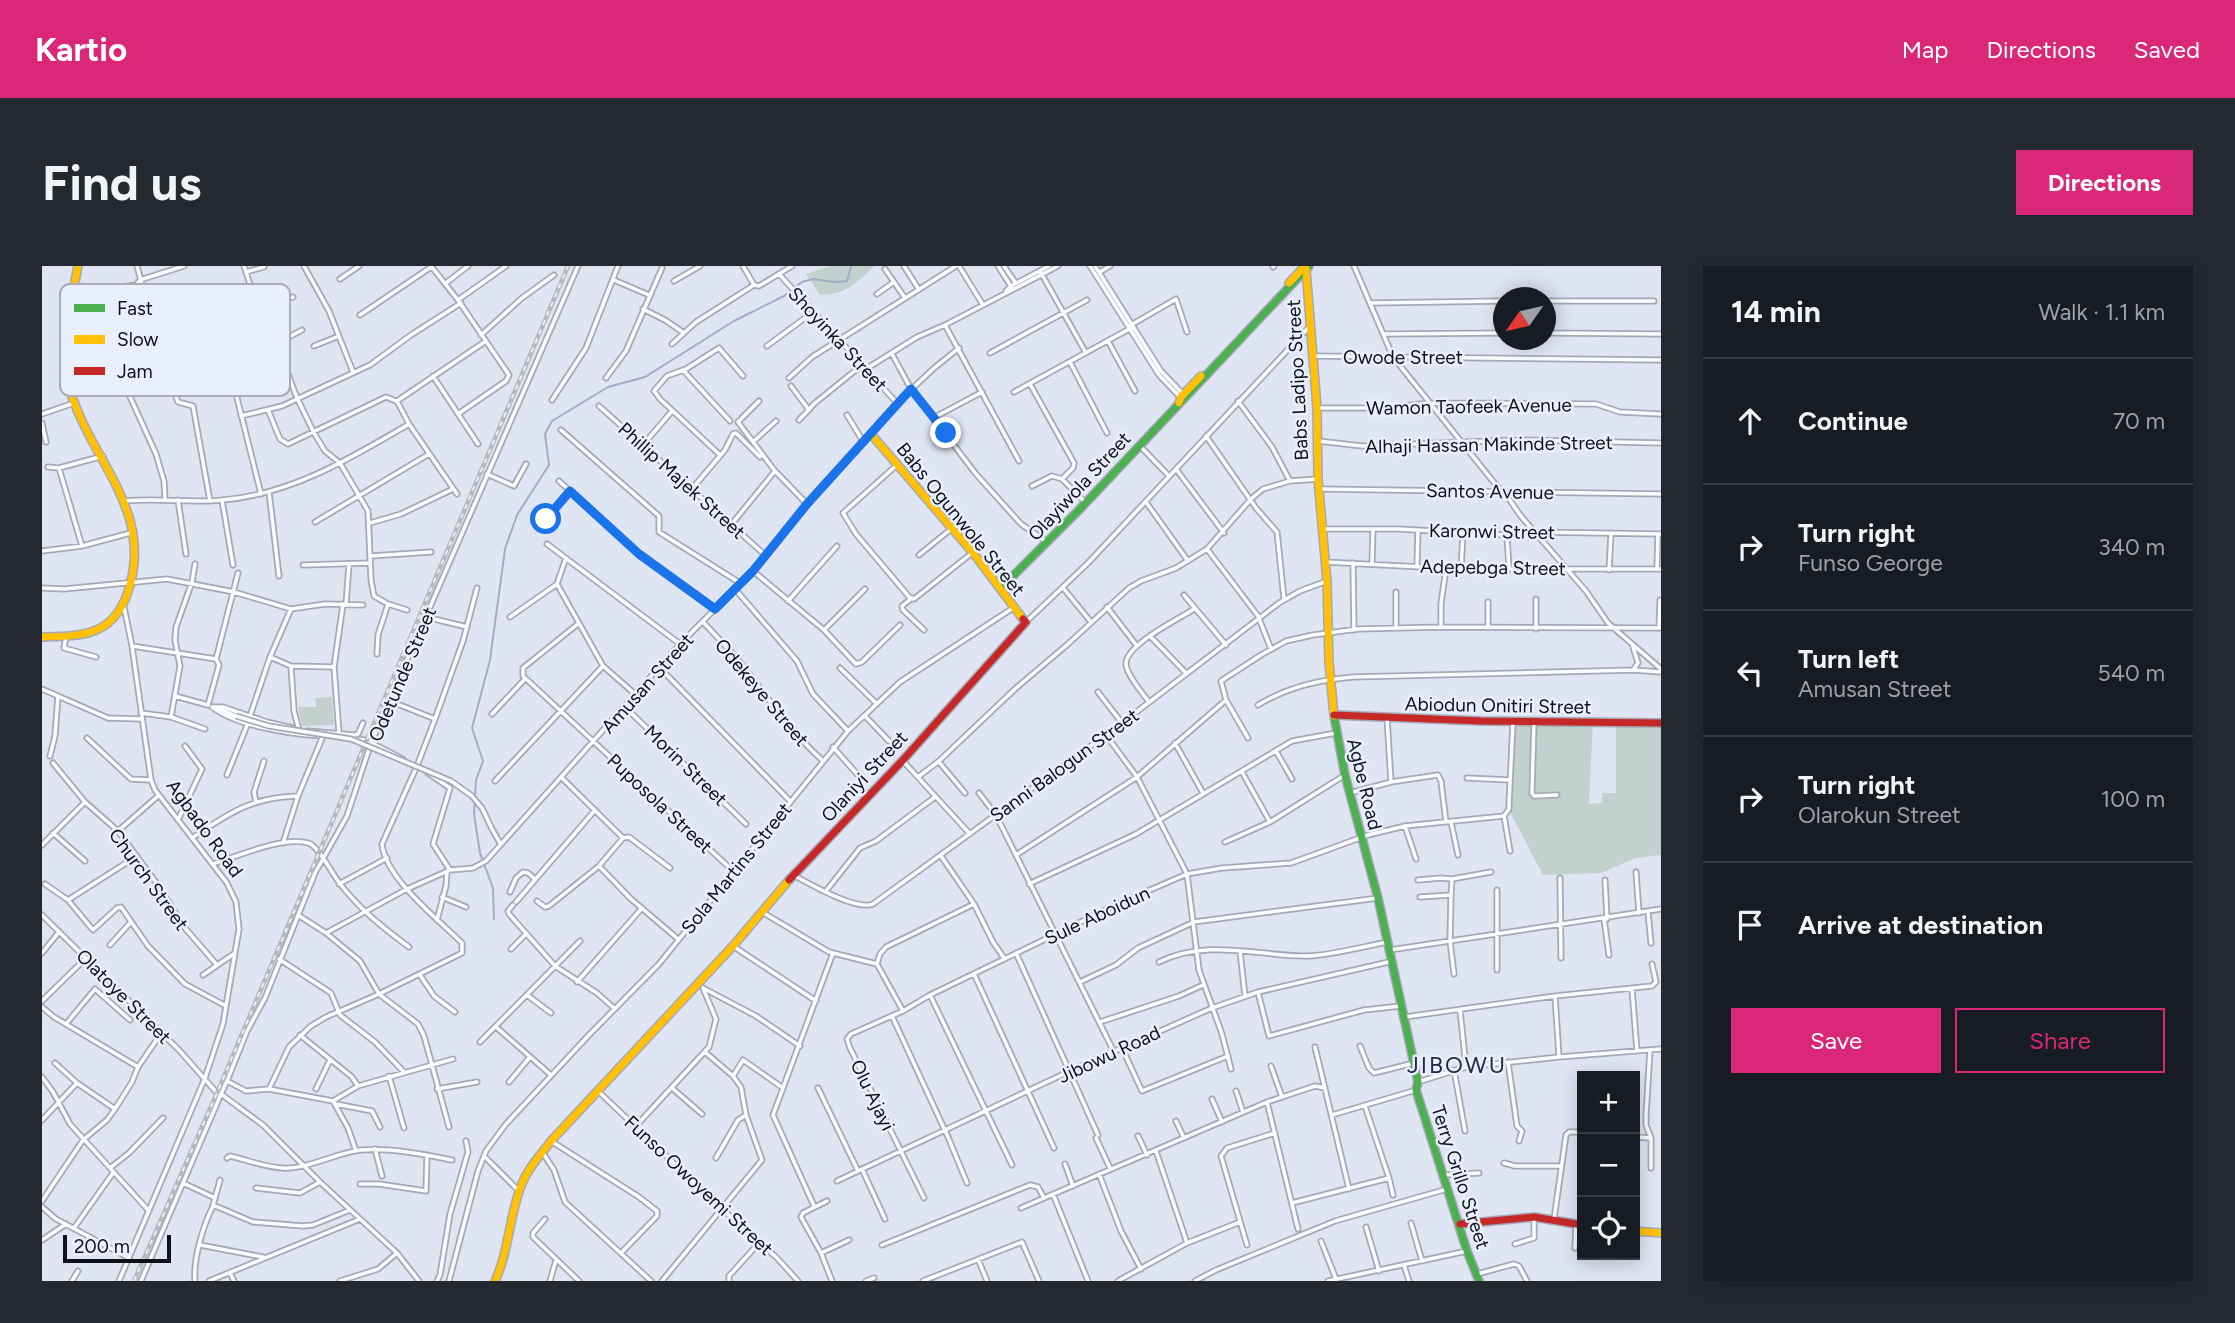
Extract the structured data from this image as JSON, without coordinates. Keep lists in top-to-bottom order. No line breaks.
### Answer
{"streets":{"street":["Shoyinka Street","Owode Street","Babs Ladipo Street","Wamon Taofeek Avenue","Alhaji Hassan Makinde Street","Phillip Majek Street","Olayiwola Street","Santos Avenue","Babs Ogunwole Street","Karonwi Street","Adepebga Street","Odetunde Street","Amusan Street","Odekeye Street","Abiodun Onitiri Street","Morin Street","Sanni Balogun Street","Olaniyi Street","Agbe Road","Puposola Street","Agbado Road","Sola Martins Street","Church Street","Sule Aboidun","Olatoye Street","Jibowu Road","Olu Ajayi","Terry Grillo Street","Funso Owoyemi Street"]},"crossings":[["Shoyinka Street","Amusan Street"],["Owode Street","Babs Ladipo Street"],["Babs Ladipo Street","Wamon Taofeek Avenue"],["Babs Ladipo Street","Alhaji Hassan Makinde Street"],["Babs Ladipo Street","Olayiwola Street"],["Babs Ladipo Street","Santos Avenue"],["Babs Ladipo Street","Olaniyi Street"],["Babs Ladipo Street","Agbe Road"],["Phillip Majek Street","Amusan Street"],["Olayiwola Street","Babs Ogunwole Street"],["Santos Avenue","Agbe Road"],["Babs Ogunwole Street","Amusan Street"],["Babs Ogunwole Street","Olaniyi Street"],["Babs Ogunwole Street","Sola Martins Street"],["Karonwi Street","Agbe Road"],["Adepebga Street","Agbe Road"],["Amusan Street","Odekeye Street"],["Amusan Street","Morin Street"],["Amusan Street","Puposola Street"],["Odekeye Street","Sola Martins Street"],["Abiodun Onitiri Street","Agbe Road"],["Sanni Balogun Street","Olaniyi Street"],["Sanni Balogun Street","Agbe Road"],["Olaniyi Street","Funso Owoyemi Street"],["Agbe Road","Sule Aboidun"],["Agbe Road","Jibowu Road"],["Agbe Road","Terry Grillo Street"],["Puposola Street","Sola Martins Street"],["Agbado Road","Olatoye Street"],["Sule Aboidun","Olu Ajayi"],["Jibowu Road","Olu Ajayi"]],"districts":["JIBOWU"],"legend":["Fast","Slow","Jam"],"scale_bar":"200 m","north":"bottom left","page":{"header":"Kartio","nav":["Map","Directions","Saved"],"buttons":["Directions",["Save","Share"]],"title":"Find us","heading":["14 min","Walk · 1.1 km"],"list":[["Continue","70 m"],["Turn right","Funso George","340 m"],["Turn left","Amusan Street","540 m"],["Turn right","Olarokun Street","100 m"],"Arrive at destination"],"map_buttons":["+","−"],"scale":"200 m"}}
